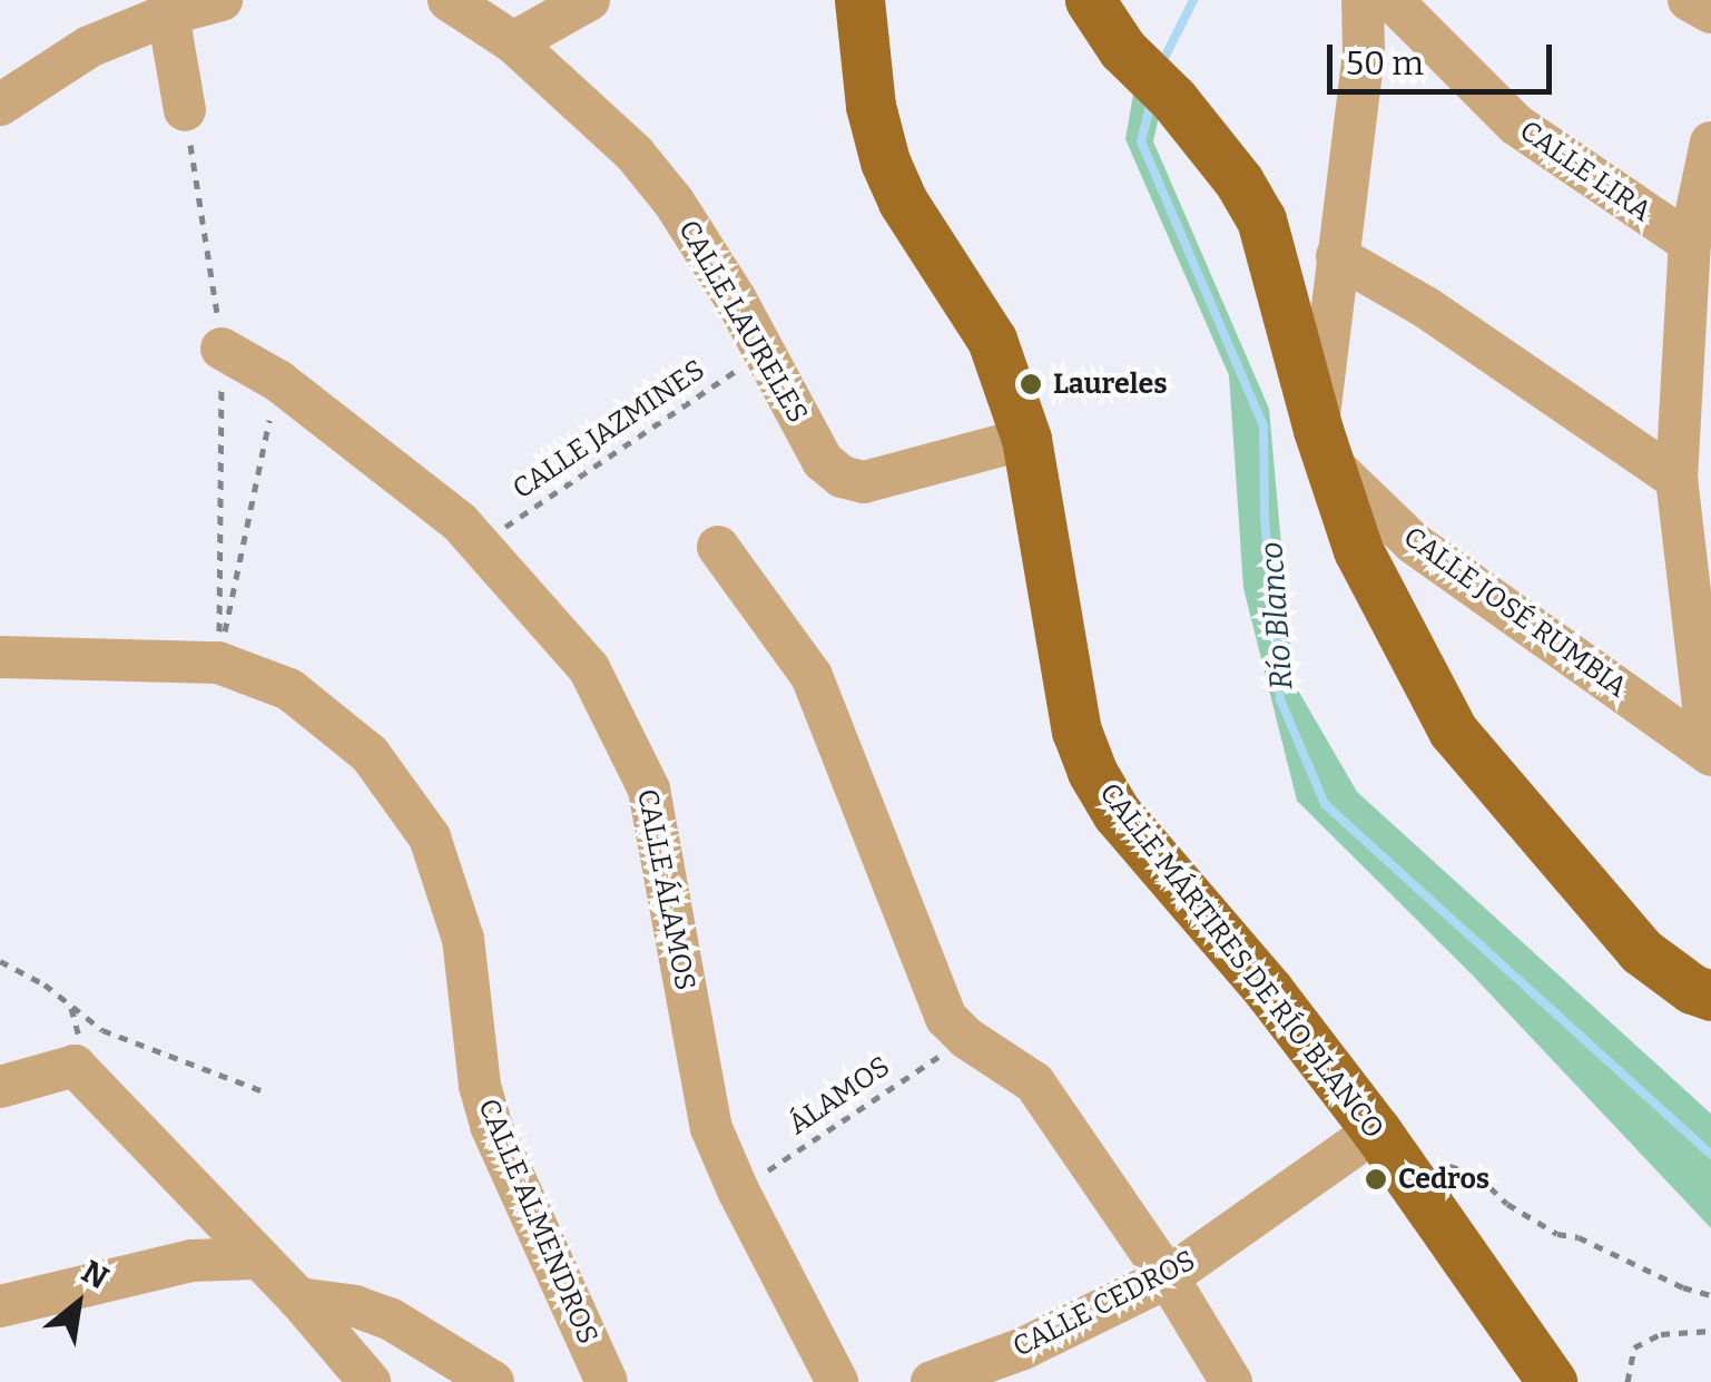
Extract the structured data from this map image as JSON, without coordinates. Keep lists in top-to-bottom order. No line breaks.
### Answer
{"streets":{"main road":["CALLE MÁRTIRES DE RÍO BLANCO"],"street":["CALLE LIRA","CALLE LAURELES","CALLE JOSÉ RUMBIA","CALLE ÁLAMOS","CALLE ALMENDROS","CALLE CEDROS"],"path":["CALLE JAZMINES","ÁLAMOS"]},"crossings":[["CALLE LAURELES","CALLE JAZMINES"],["CALLE LAURELES","CALLE MÁRTIRES DE RÍO BLANCO"],["CALLE JAZMINES","CALLE ÁLAMOS"],["CALLE ÁLAMOS","ÁLAMOS"],["CALLE MÁRTIRES DE RÍO BLANCO","CALLE CEDROS"]],"water":["Río Blanco"],"places":["Laureles","Cedros"],"scale_bar":"50 m","north":"top right"}
